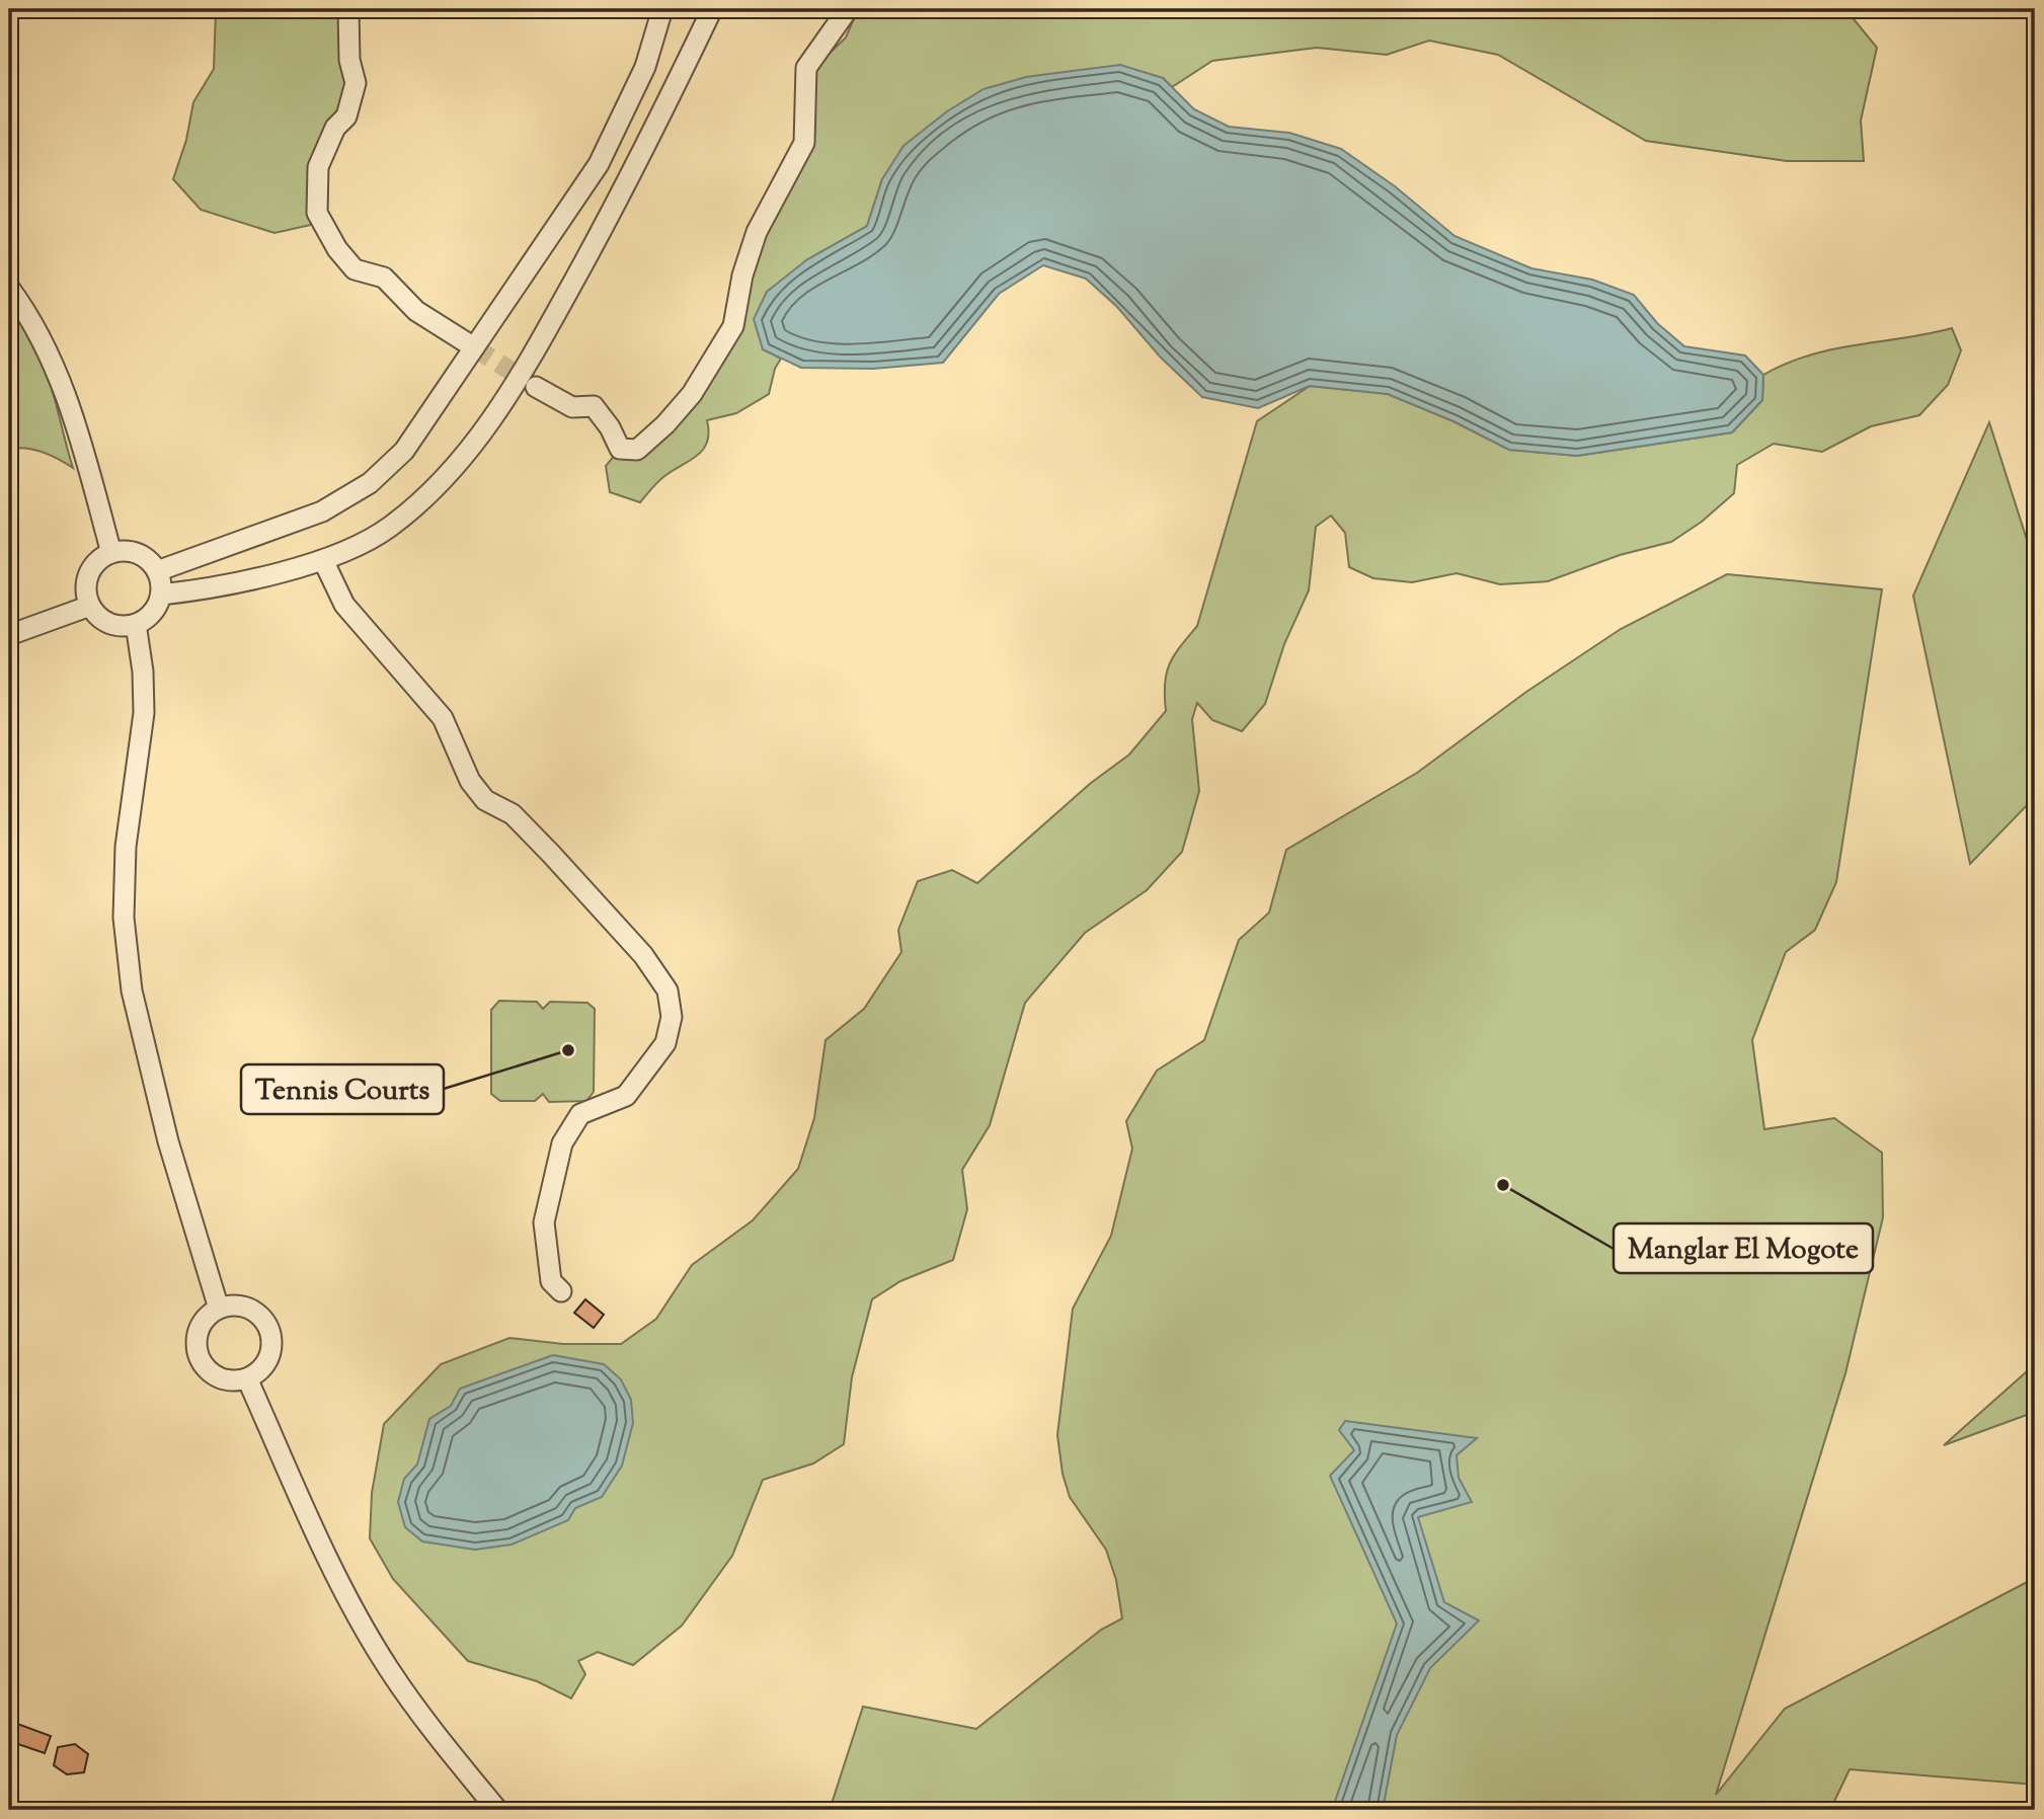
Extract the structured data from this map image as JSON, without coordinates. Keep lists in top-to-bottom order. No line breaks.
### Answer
{"places":["Tennis Courts","Manglar El Mogote"]}
